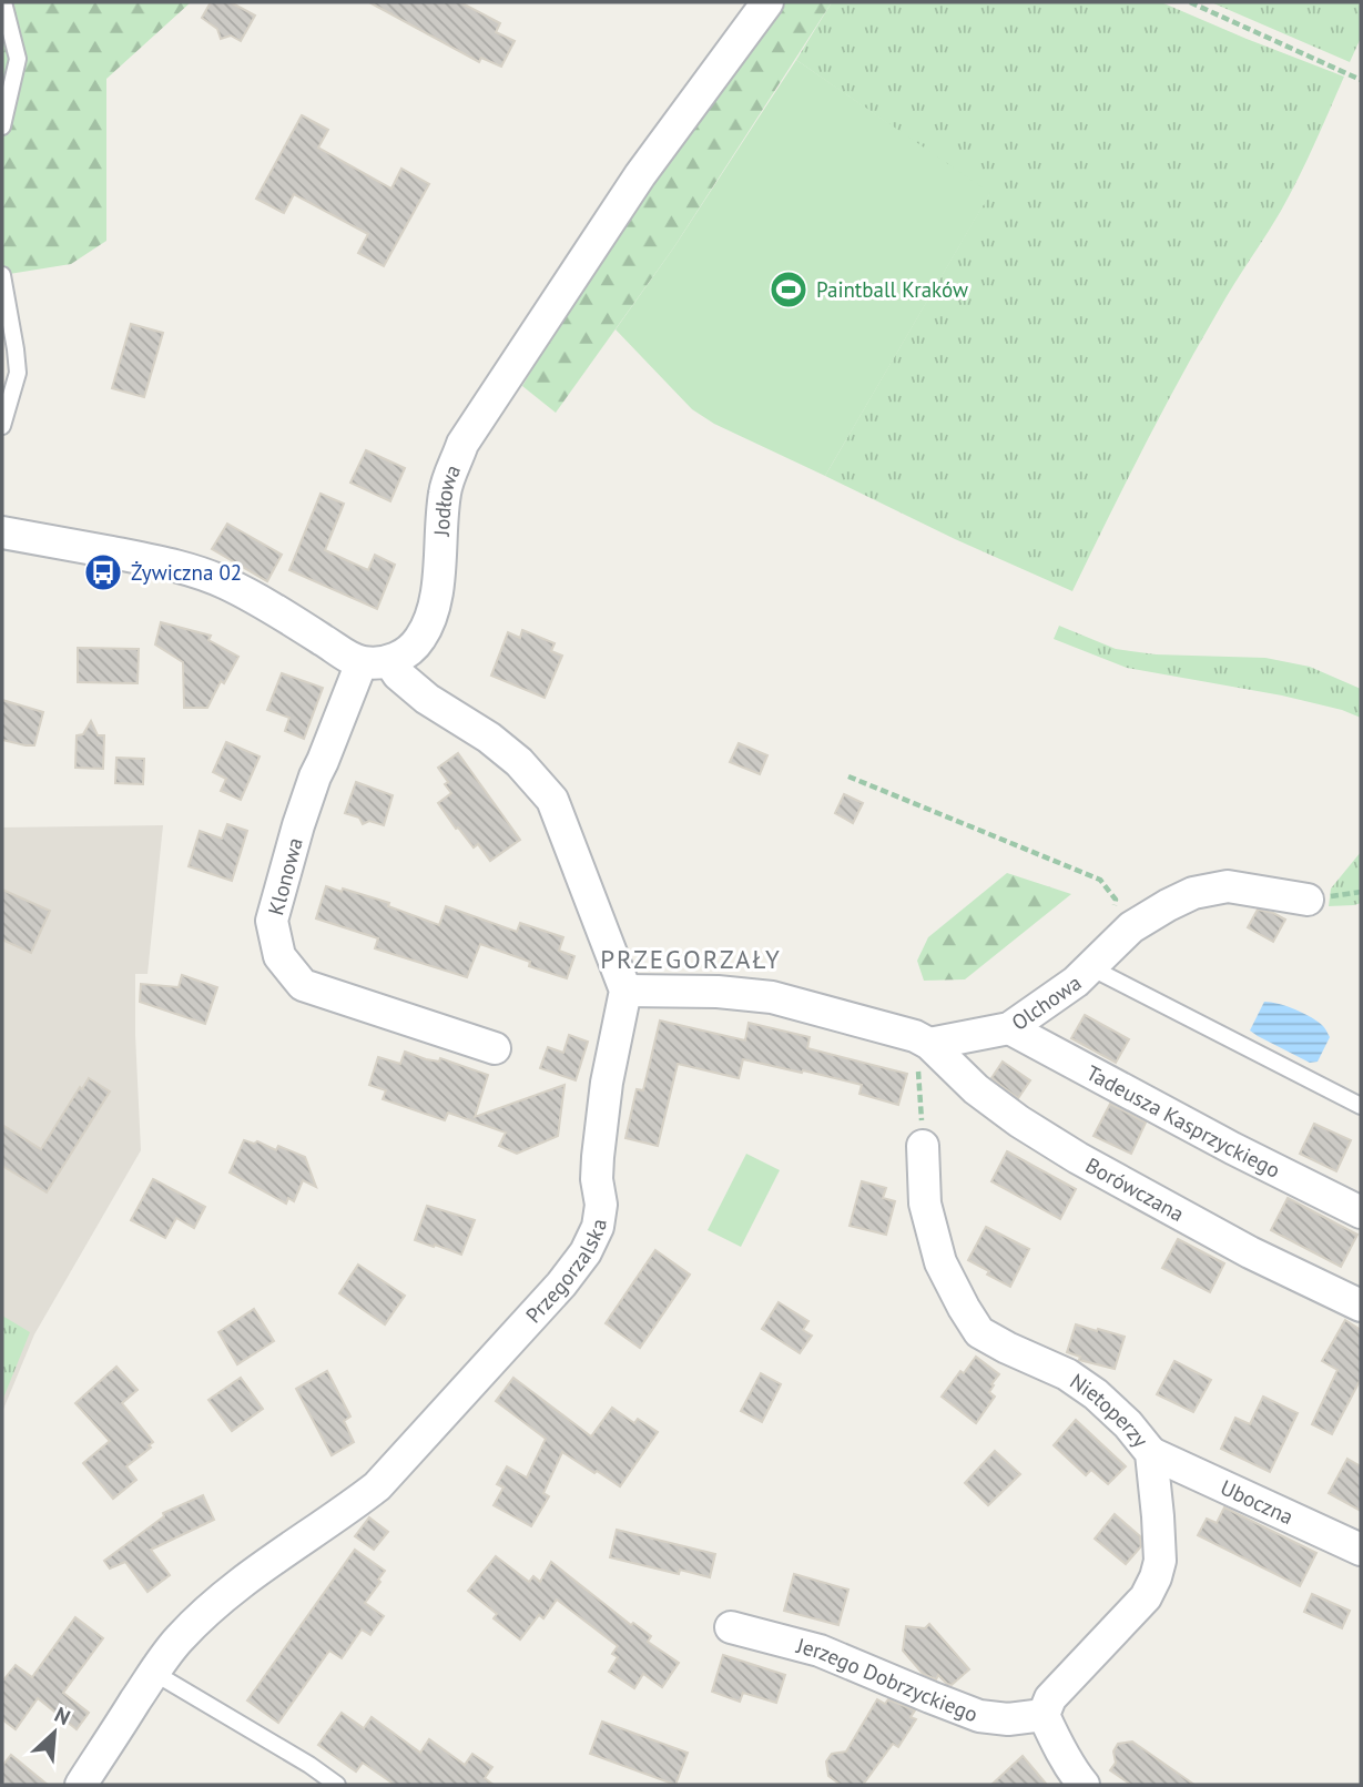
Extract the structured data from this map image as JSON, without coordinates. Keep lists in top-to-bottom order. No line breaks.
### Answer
{"streets":{"street":["Jodłowa","Klonowa","Olchowa","Tadeusza Kasprzyckiego","Borówczana","Przegorzalska","Nietoperzy","Uboczna","Jerzego Dobrzyckiego"]},"crossings":[["Jodłowa","Klonowa"],["Olchowa","Tadeusza Kasprzyckiego"],["Olchowa","Borówczana"],["Nietoperzy","Uboczna"],["Nietoperzy","Jerzego Dobrzyckiego"]],"districts":["PRZEGORZAŁY"],"places":{"sports":["Paintball Kraków"],"bus stop":["Żywiczna 02"]},"north":"top right"}
